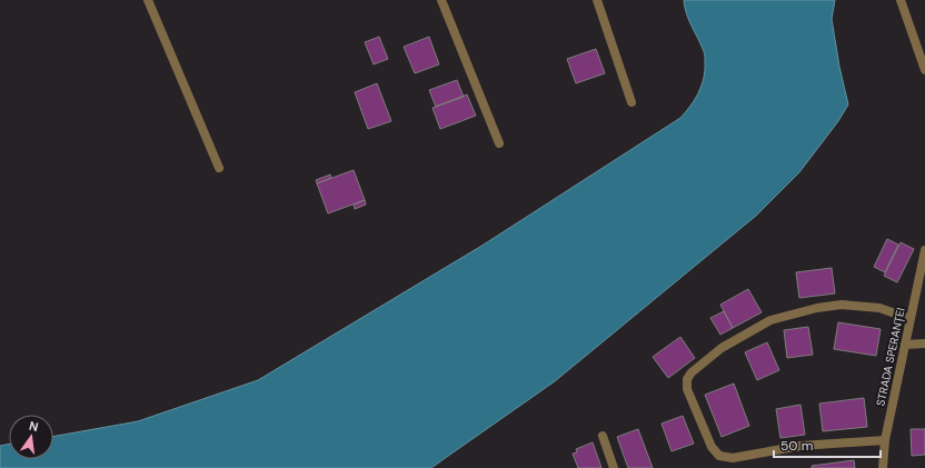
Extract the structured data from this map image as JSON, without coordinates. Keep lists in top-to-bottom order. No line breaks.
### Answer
{"streets":{"street":["STRADA SPERANȚEI"]},"scale_bar":"50 m","north":"top"}
